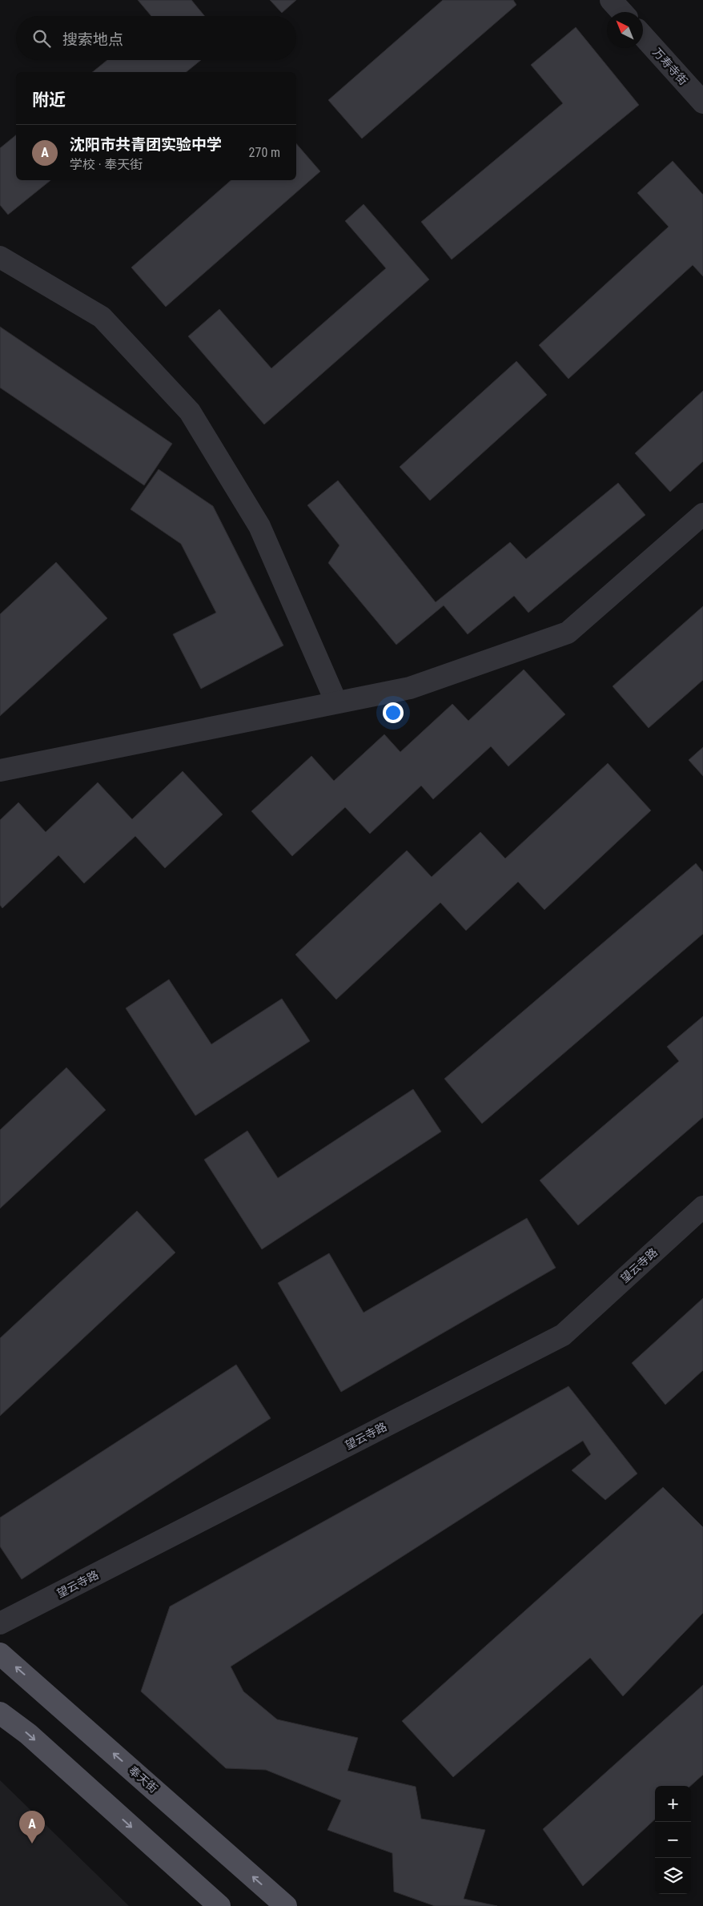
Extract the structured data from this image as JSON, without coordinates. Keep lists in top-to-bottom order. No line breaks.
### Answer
{"streets":{"main road":["奉天街"],"street":["万寿寺街","望云寺路"]},"north":"top left","page":{"search":"搜索地点","heading":"附近","list":[{"mark":"A","name":"沈阳市共青团实验中学","note":"学校 · 奉天街","value":"270 m"}],"map_buttons":["+","−"],"pins":"A"}}
